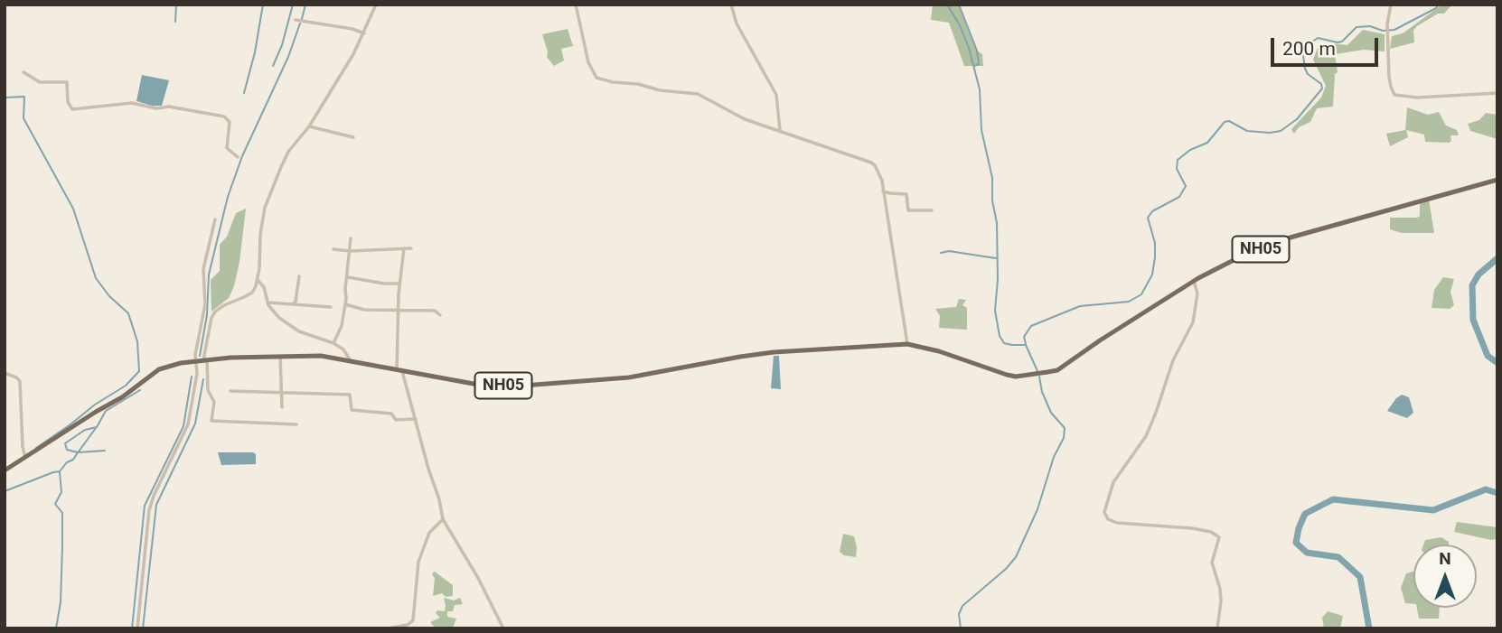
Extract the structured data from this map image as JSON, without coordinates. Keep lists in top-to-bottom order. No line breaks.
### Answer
{"streets":{"main road":["NH05"]},"scale_bar":"200 m","north":"top"}
